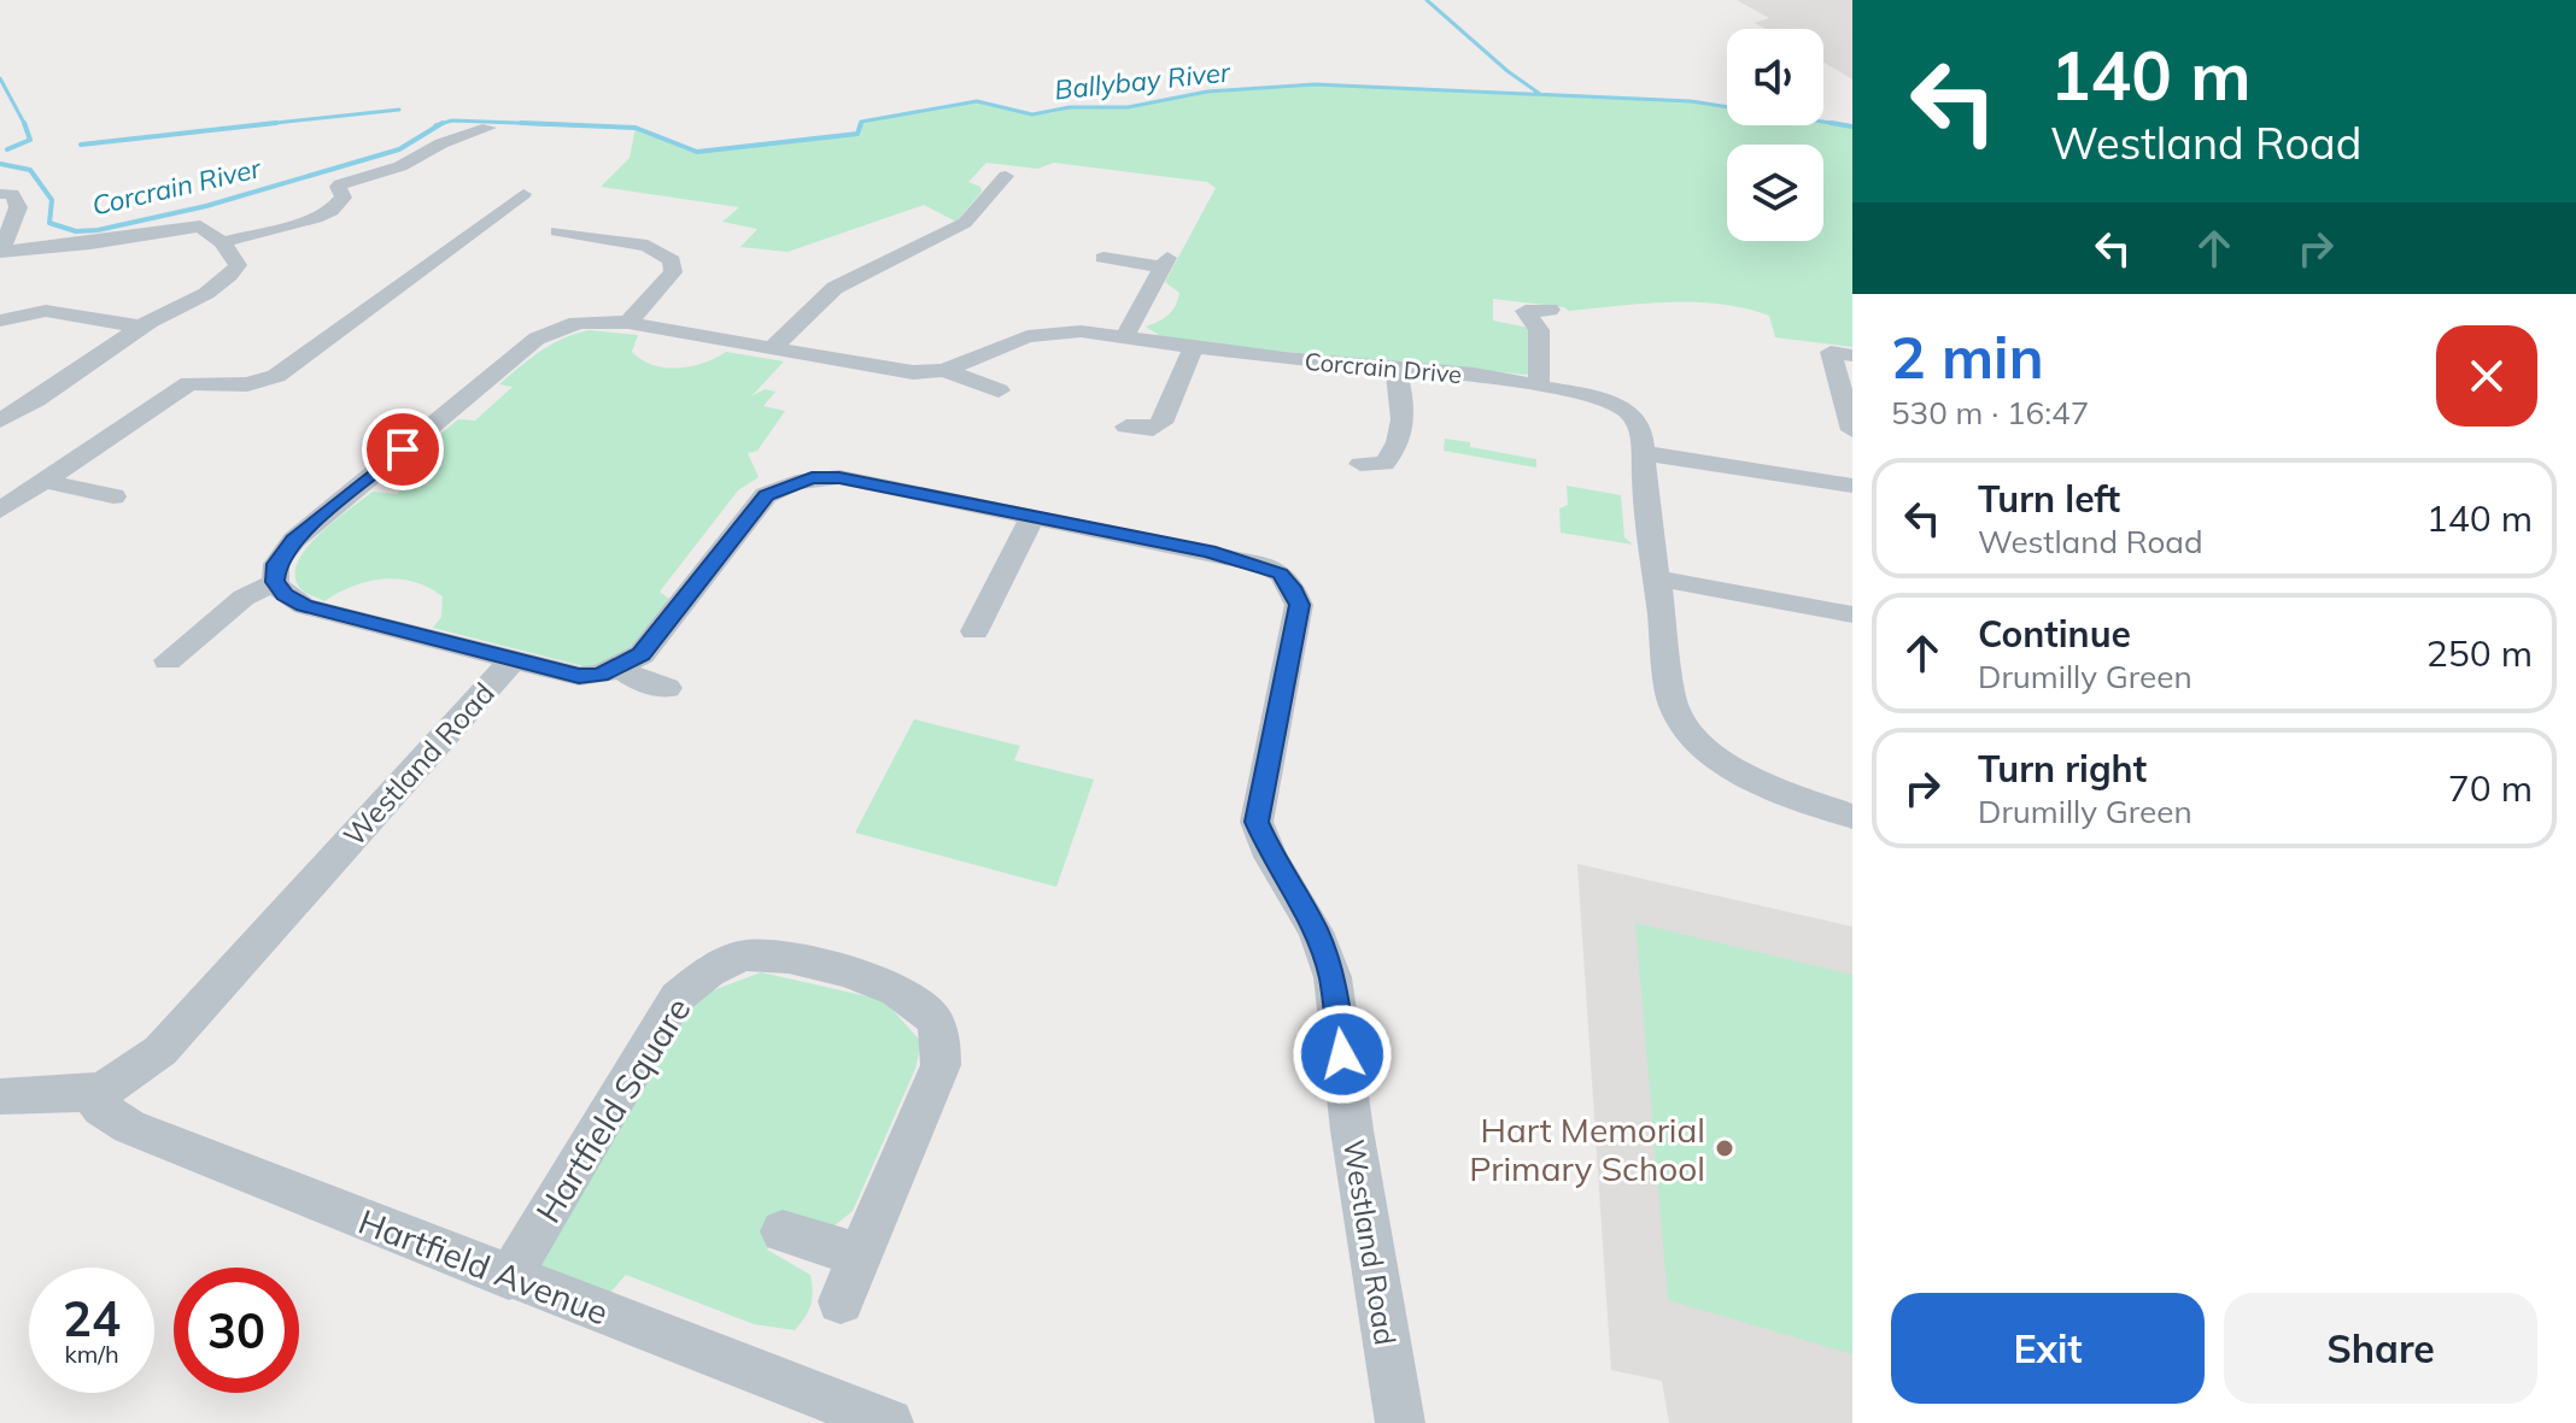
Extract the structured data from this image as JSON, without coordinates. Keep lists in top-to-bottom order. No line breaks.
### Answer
{"streets":{"street":["Corcrain Drive","Westland Road","Hartfield Square","Hartfield Avenue"]},"crossings":[["Westland Road","Hartfield Avenue"],["Hartfield Square","Hartfield Avenue"]],"water":["Ballybay River","Corcrain River"],"places":["Hart Memorial Primary School"],"page":{"turn":["140 m","Westland Road"],"heading":["2 min","530 m · 16:47"],"list":[{"name":"Turn left","note":"Westland Road","value":"140 m"},{"name":"Continue","note":"Drumilly Green","value":"250 m"},{"name":"Turn right","note":"Drumilly Green","value":"70 m"}],"speed":"24 km/h","limit":"30","buttons":["Exit","Share"]}}
